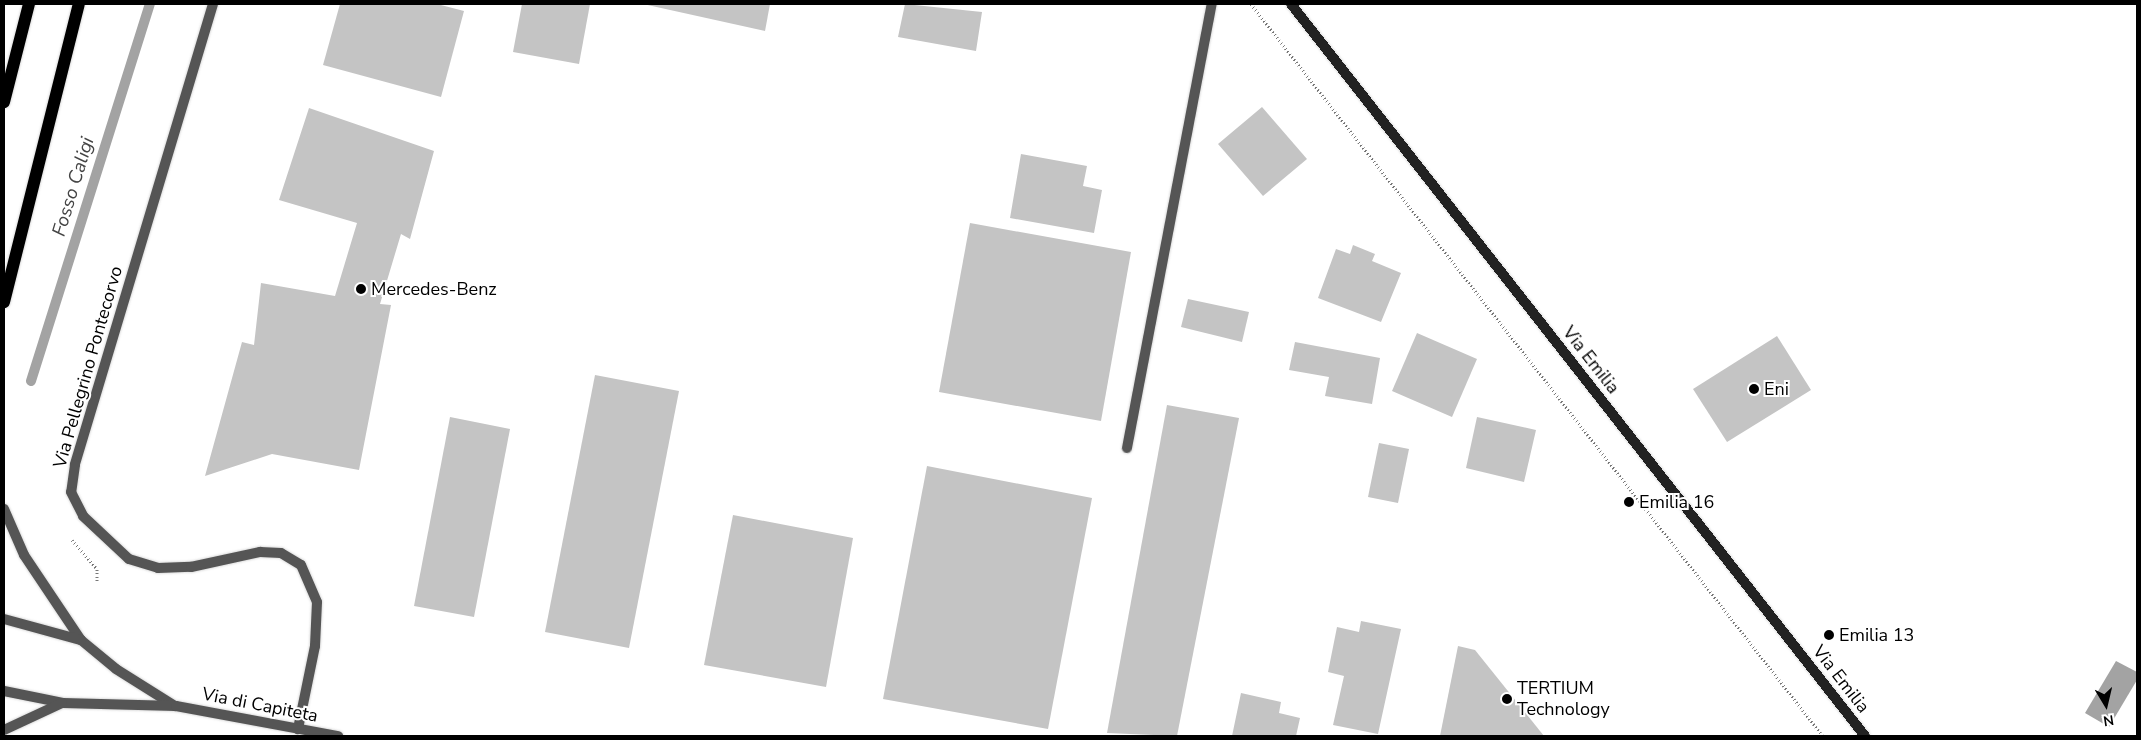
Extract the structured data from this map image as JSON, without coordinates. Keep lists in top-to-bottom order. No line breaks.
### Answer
{"streets":{"main road":["Via Emilia"],"street":["Via Pellegrino Pontecorvo","Via di Capiteta"]},"crossings":[["Via Pellegrino Pontecorvo","Via di Capiteta"]],"water":["Fosso Caligi"],"places":["Mercedes-Benz","Eni","Emilia 16","Emilia 13","TERTIUM Technology"],"north":"bottom"}
